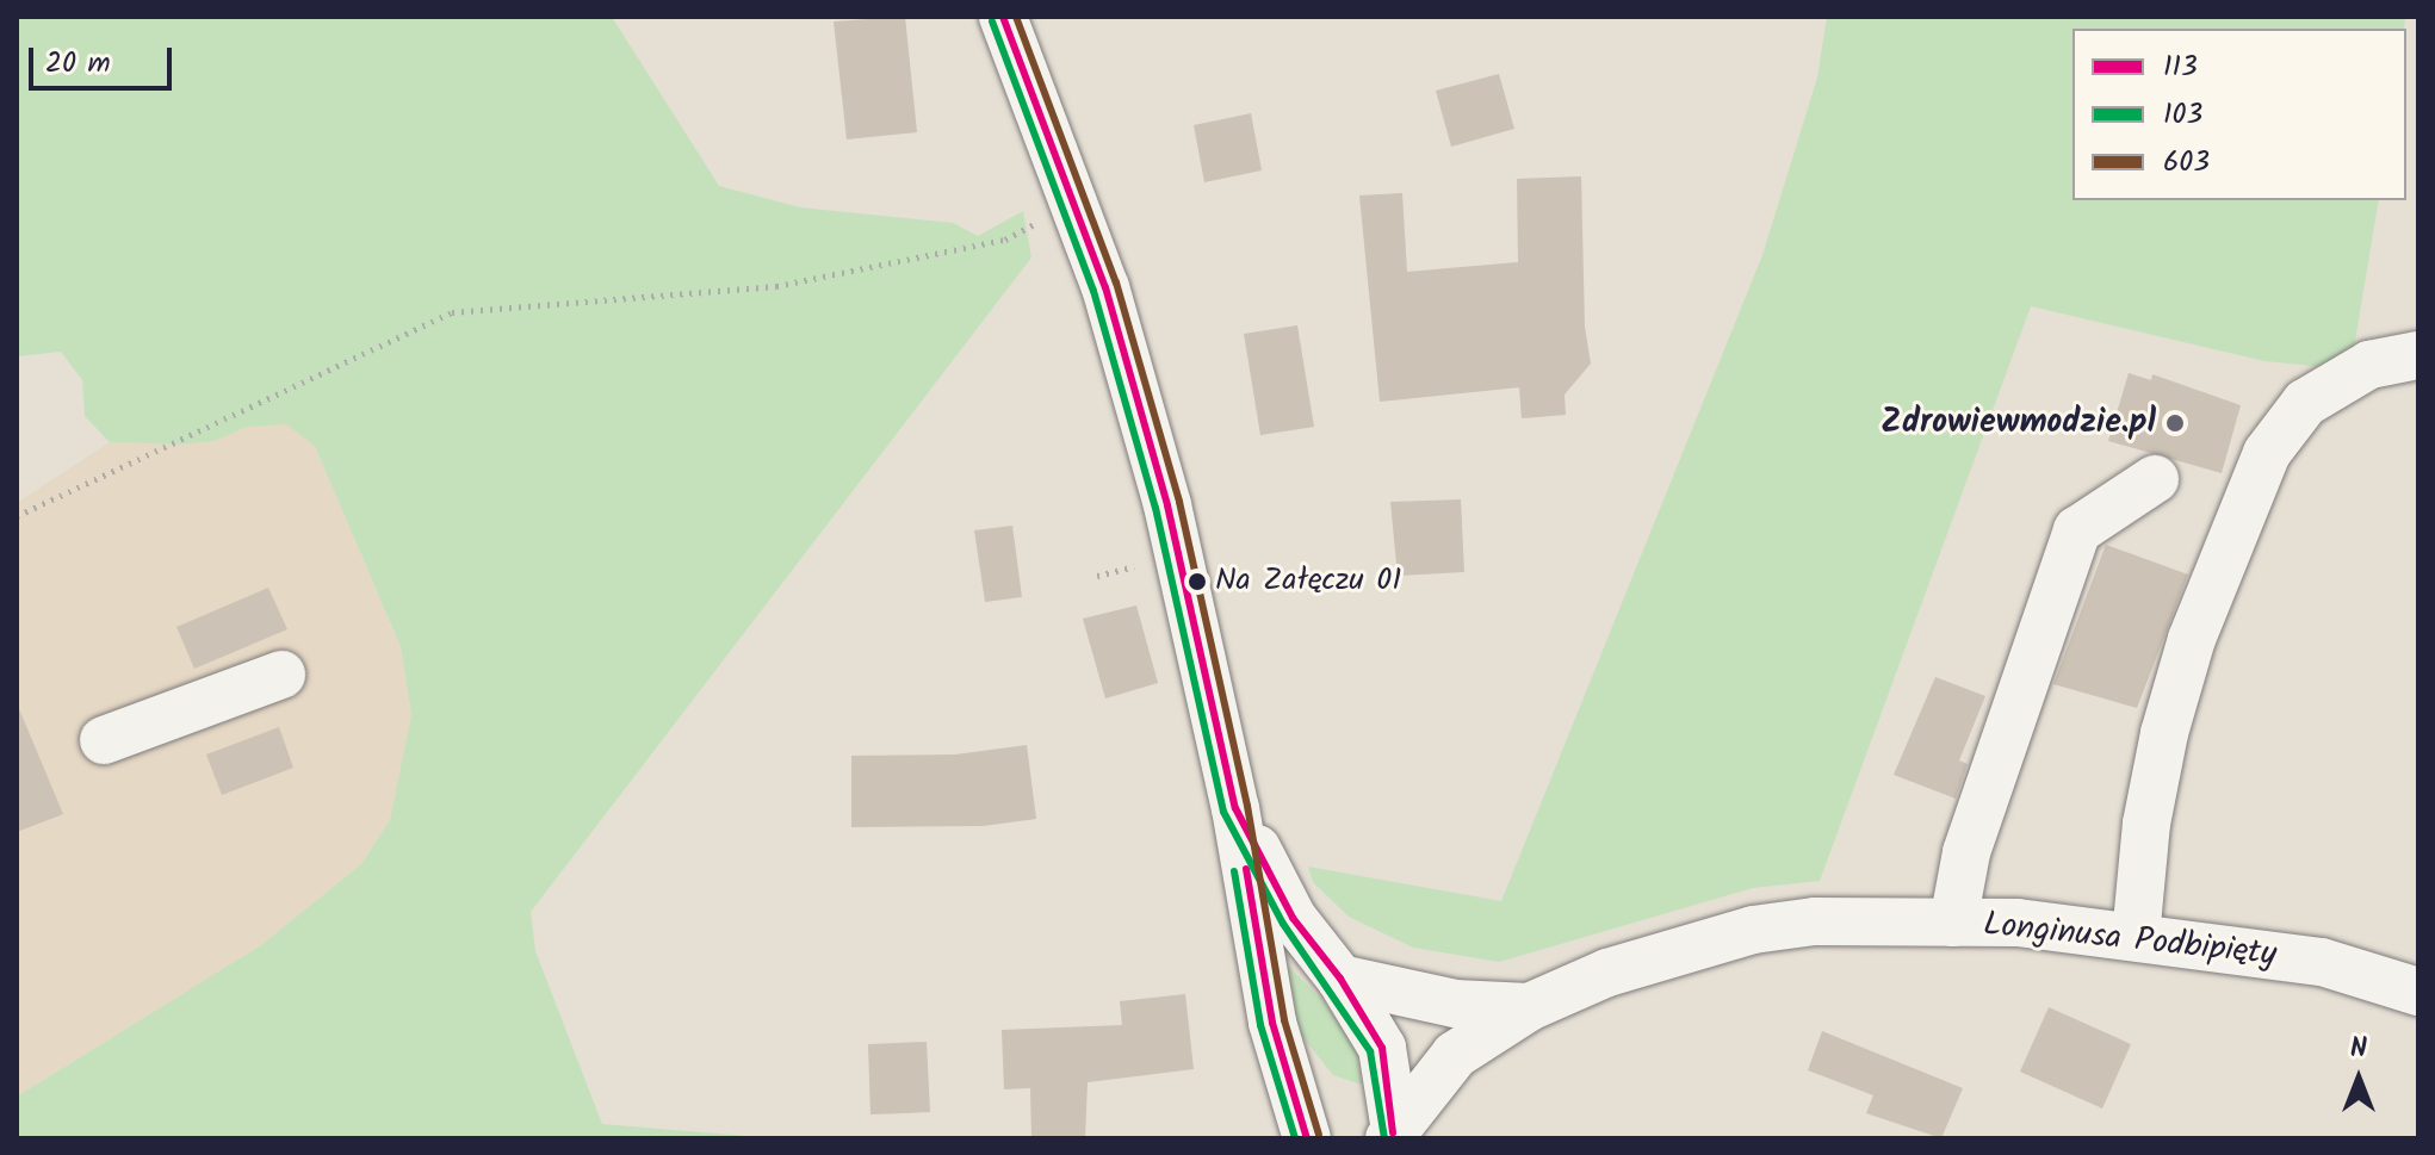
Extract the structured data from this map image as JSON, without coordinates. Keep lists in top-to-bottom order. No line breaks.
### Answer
{"streets":{"street":["Longinusa Podbipięty"]},"places":["Zdrowiewmodzie.pl","Na Załęczu 01"],"lines":["transit line 113","transit line 603","transit line 103"],"legend":["113","103","603"],"scale_bar":"20 m","north":"top"}
